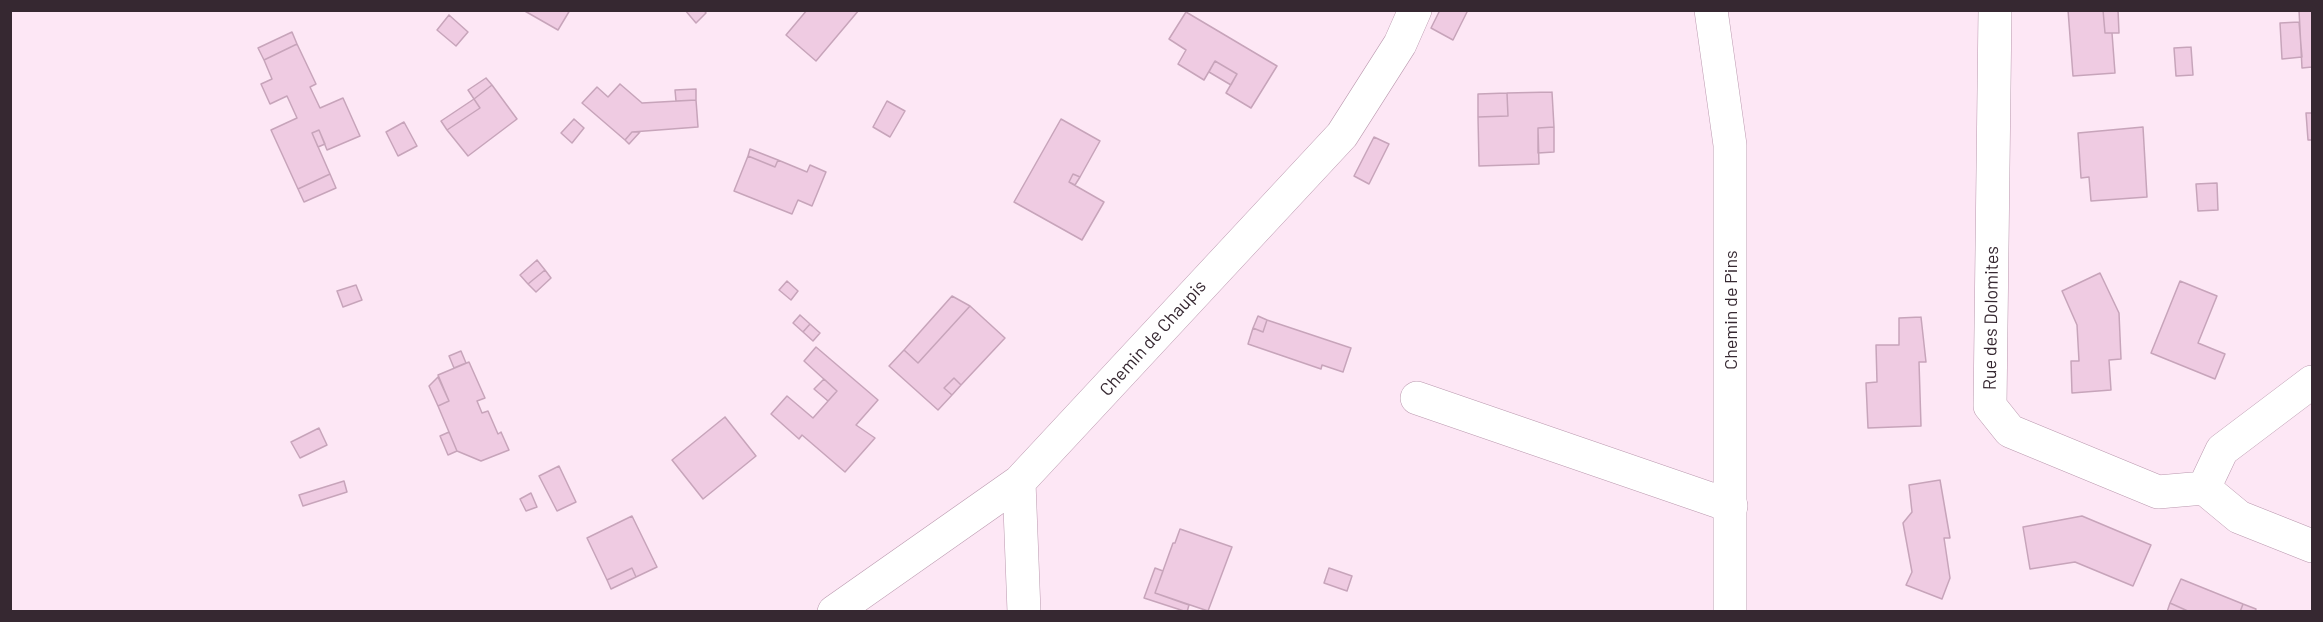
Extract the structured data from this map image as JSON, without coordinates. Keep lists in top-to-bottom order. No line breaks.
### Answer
{"streets":{"street":["Chemin de Pins","Rue des Dolomites","Chemin de Chaupis"]}}
